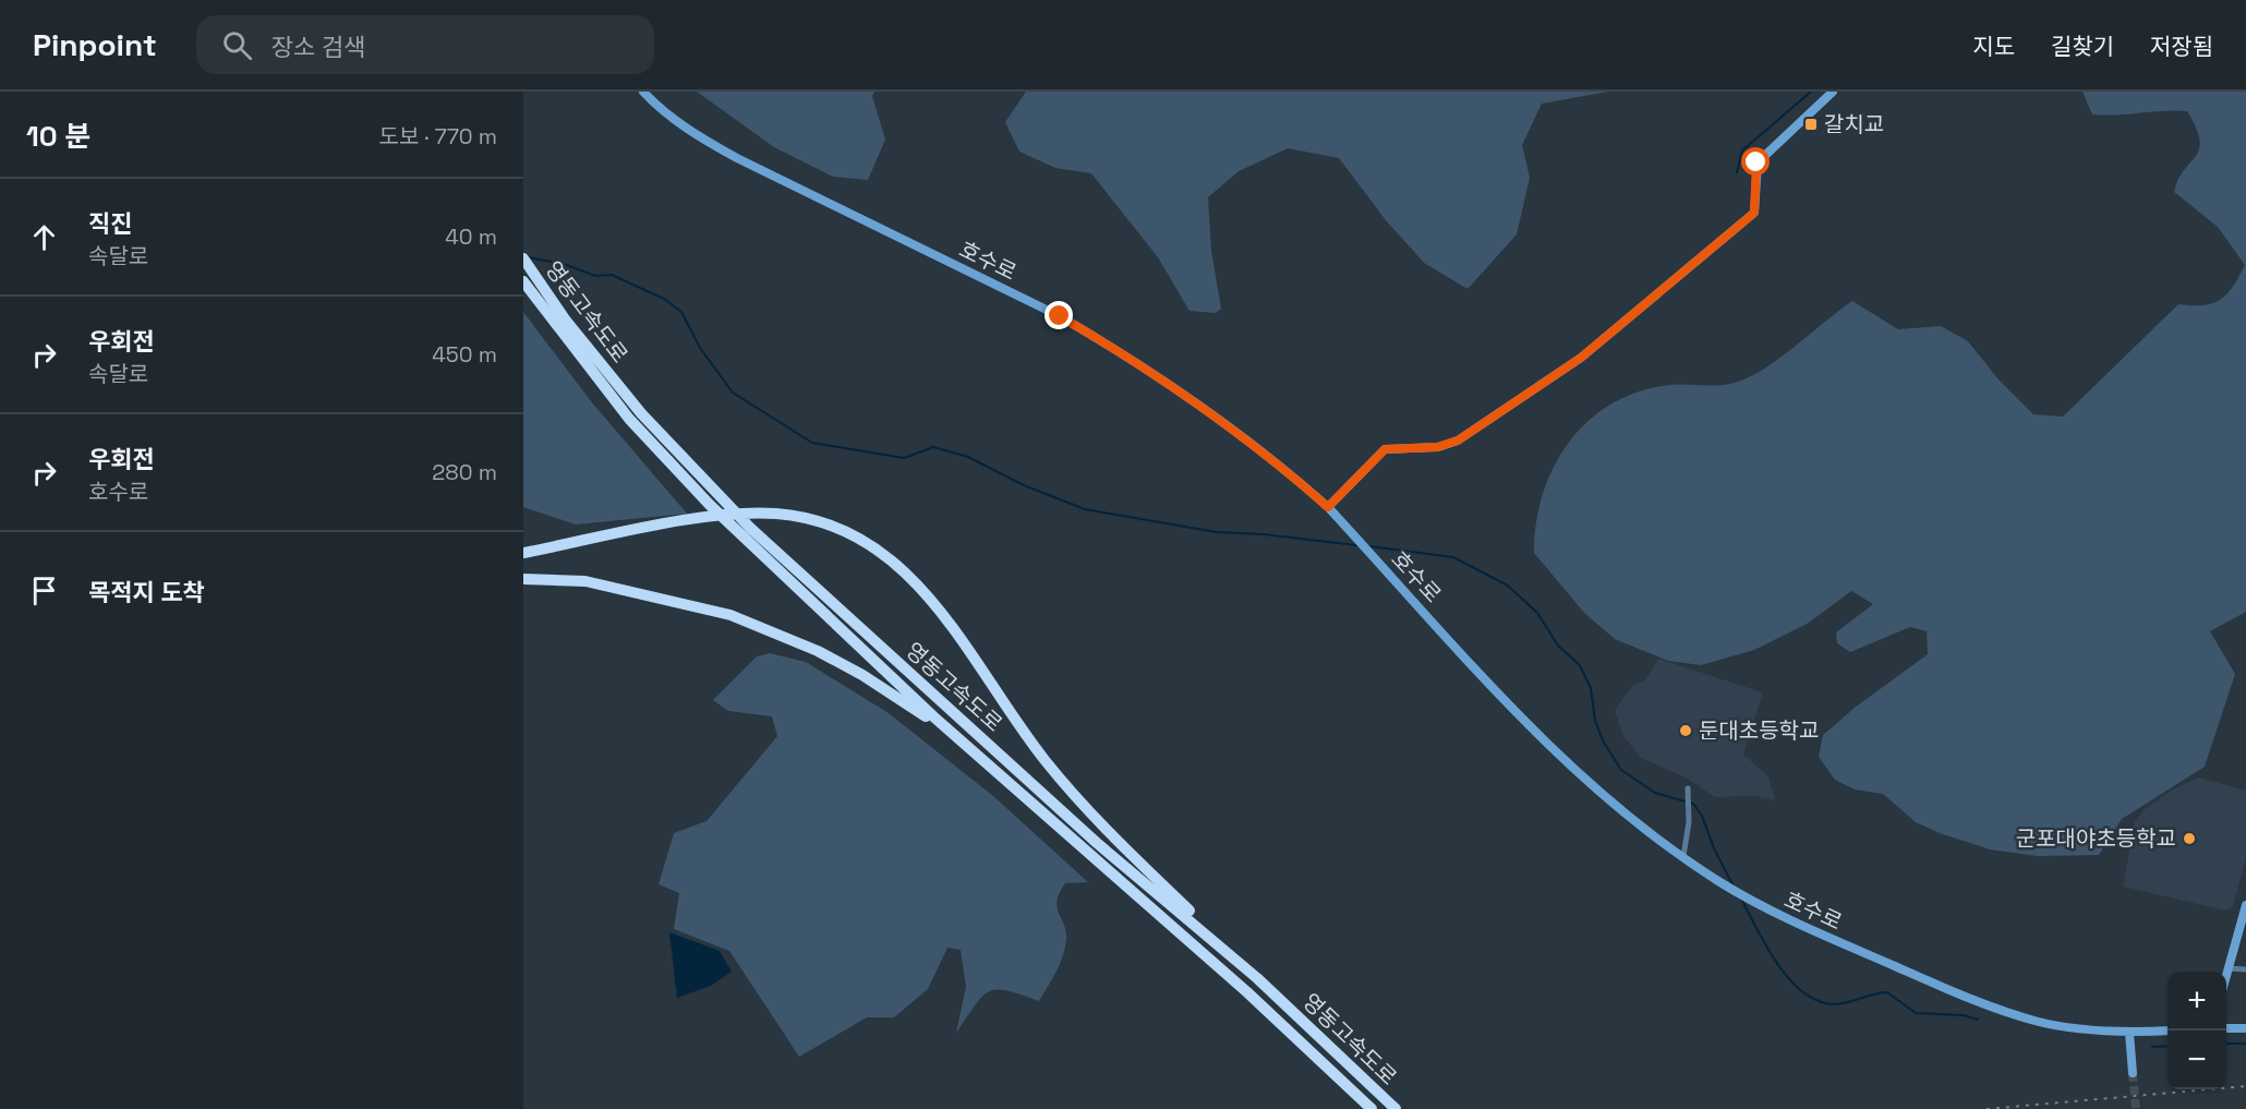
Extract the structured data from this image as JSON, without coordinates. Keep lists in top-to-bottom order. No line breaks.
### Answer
{"streets":{"highway":["영동고속도로"],"street":["호수로"]},"places":{"transit":["갈치교"],"other":["둔대초등학교","군포대야초등학교"]},"page":{"header":"Pinpoint","search":"장소 검색","nav":["지도","길찾기","저장됨"],"heading":["10 분","도보 · 770 m"],"list":[["직진","속달로","40 m"],["우회전","속달로","450 m"],["우회전","호수로","280 m"],"목적지 도착"],"map_buttons":["+","−"]}}
